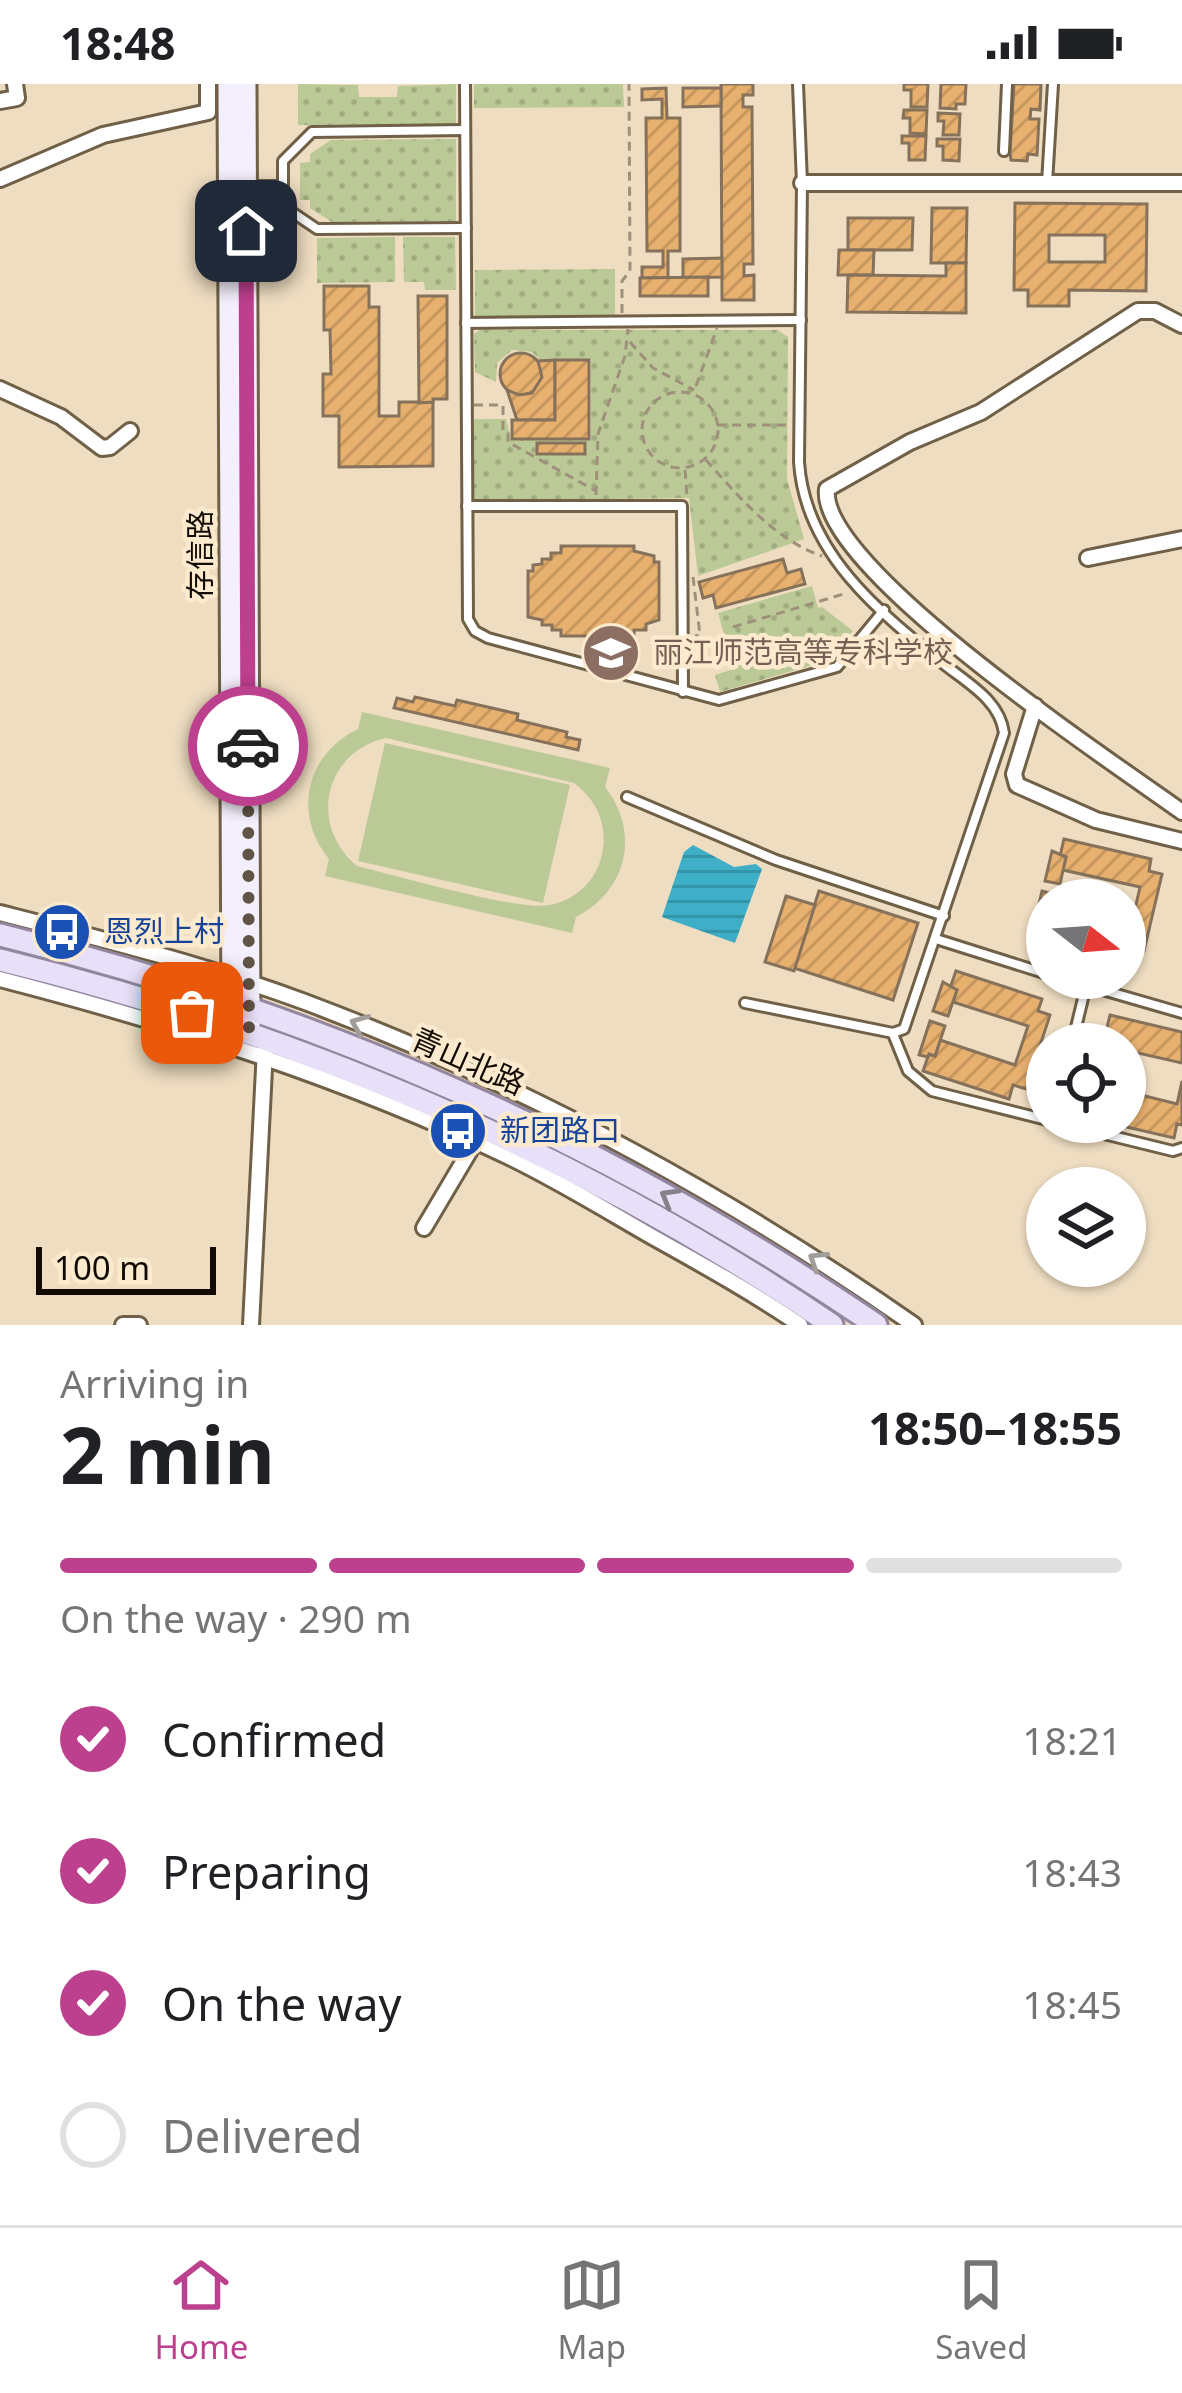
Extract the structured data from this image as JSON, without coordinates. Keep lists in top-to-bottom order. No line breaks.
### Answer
{"streets":{"main road":["青山北路"],"street":["存信路"]},"crossings":[["存信路","青山北路"]],"places":{"school or university":["丽江师范高等专科学校"],"bus stop":["恩烈上村","新团路口"]},"scale_bar":"100 m","north":"right","page":{"status":"18:48","scale":"100 m","heading":["2 min","Arriving in","18:50–18:55"],"bar":"On the way · 290 m","list":[["Confirmed","18:21"],["Preparing","18:43"],["On the way","18:45"],"Delivered"],"tabs":["Home","Map","Saved"]}}
